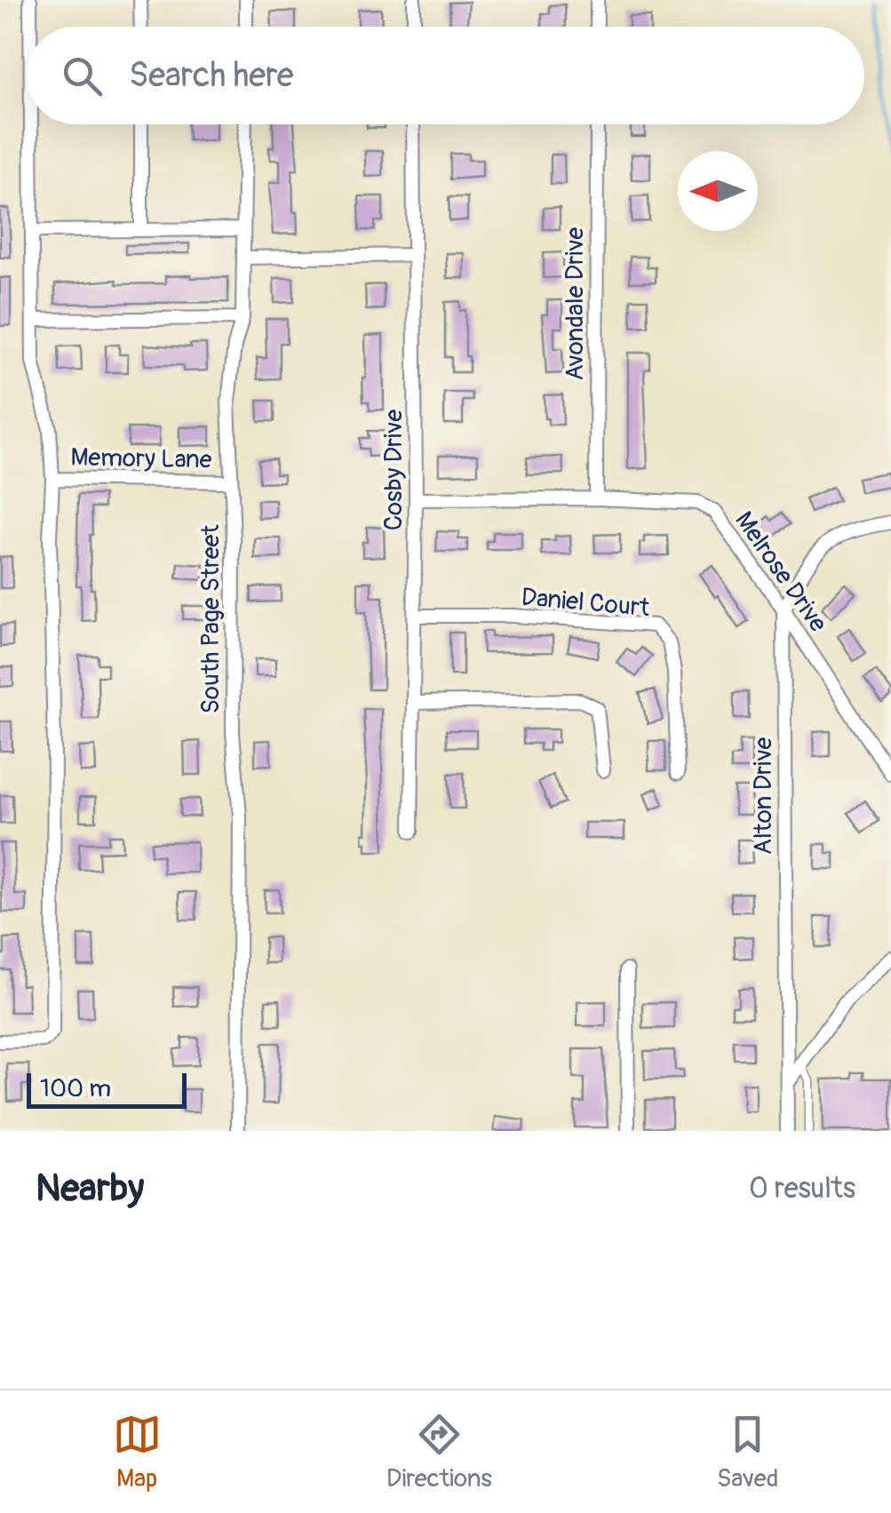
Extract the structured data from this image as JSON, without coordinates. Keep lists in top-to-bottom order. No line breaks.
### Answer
{"streets":{"street":["Avondale Drive","Memory Lane","Cosby Drive","Melrose Drive","Daniel Court","South Page Street","Alton Drive"]},"crossings":[["Avondale Drive","Melrose Drive"],["Memory Lane","South Page Street"],["Cosby Drive","Melrose Drive"],["Cosby Drive","Daniel Court"],["Melrose Drive","Alton Drive"]],"scale_bar":"100 m","north":"left","page":{"search":"Search here","scale":"100 m","heading":["Nearby","0 results"],"nav":["Map","Directions","Saved"]}}
